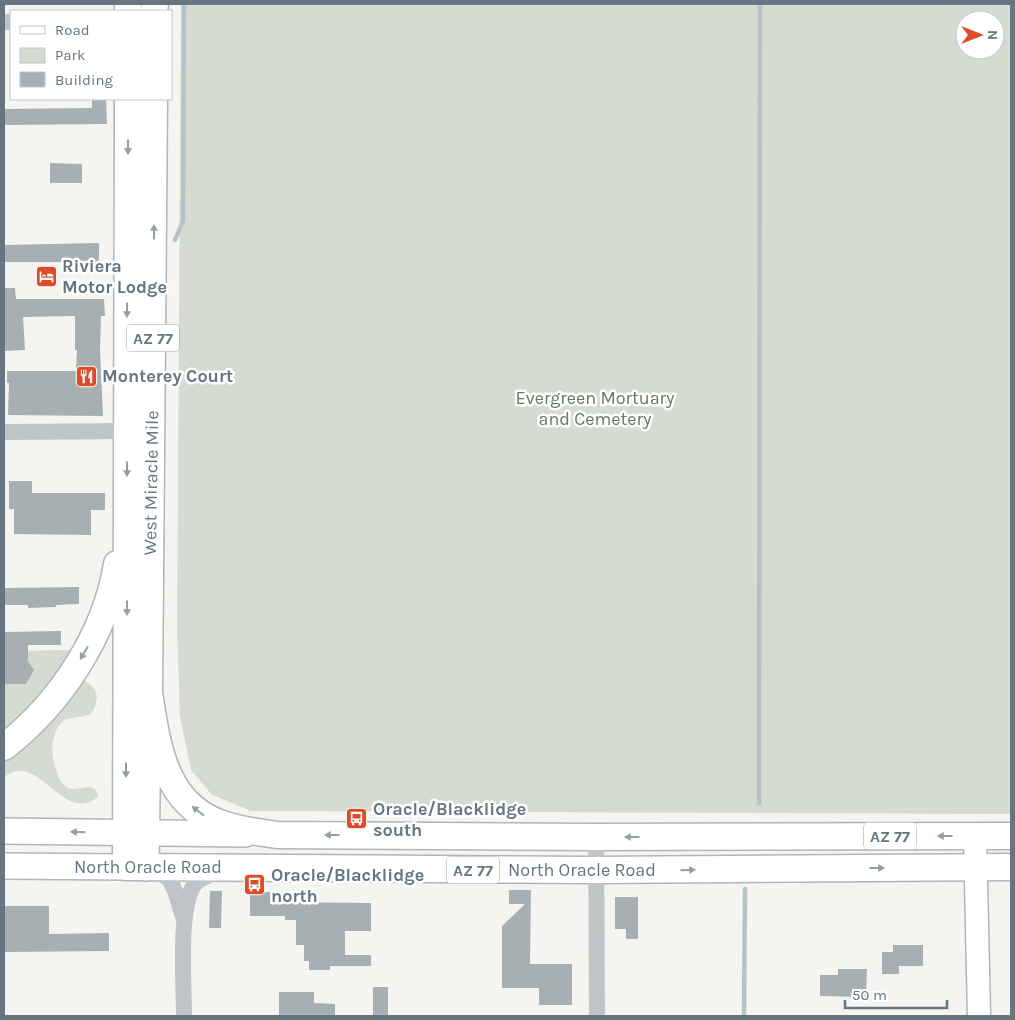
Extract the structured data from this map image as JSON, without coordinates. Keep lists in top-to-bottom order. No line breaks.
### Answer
{"streets":{"highway":["AZ 77","West Miracle Mile","North Oracle Road"]},"crossings":[["AZ 77","West Miracle Mile"],["AZ 77","North Oracle Road"],["West Miracle Mile","North Oracle Road"]],"parks":["Evergreen Mortuary and Cemetery"],"places":{"hotel":["Riviera Motor Lodge"],"restaurant":["Monterey Court"],"bus stop":["Oracle/Blacklidge south","Oracle/Blacklidge north"]},"legend":["Road","Park","Building"],"scale_bar":"50 m","north":"right"}
